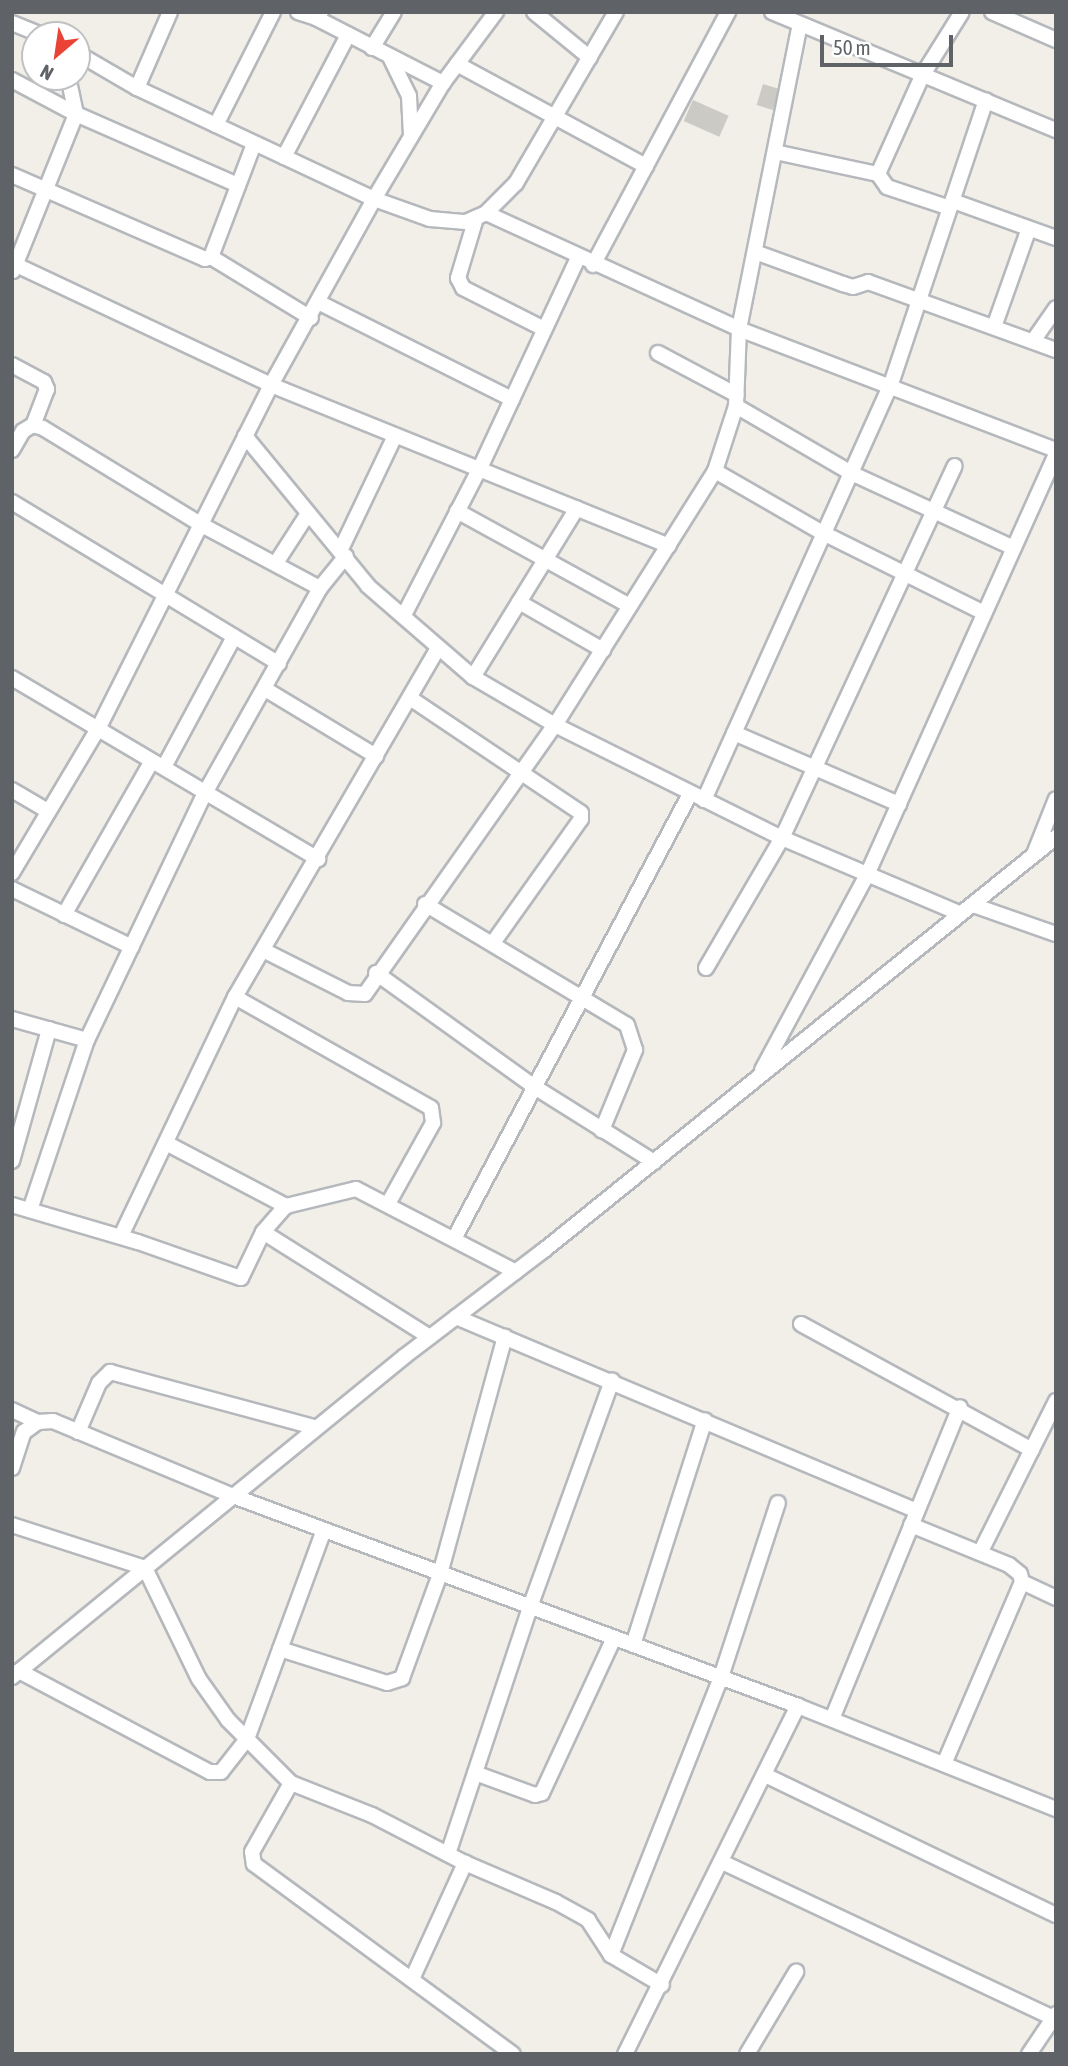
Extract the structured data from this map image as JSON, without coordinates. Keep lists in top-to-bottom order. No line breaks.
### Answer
{"scale_bar":"50 m","north":"bottom left"}
